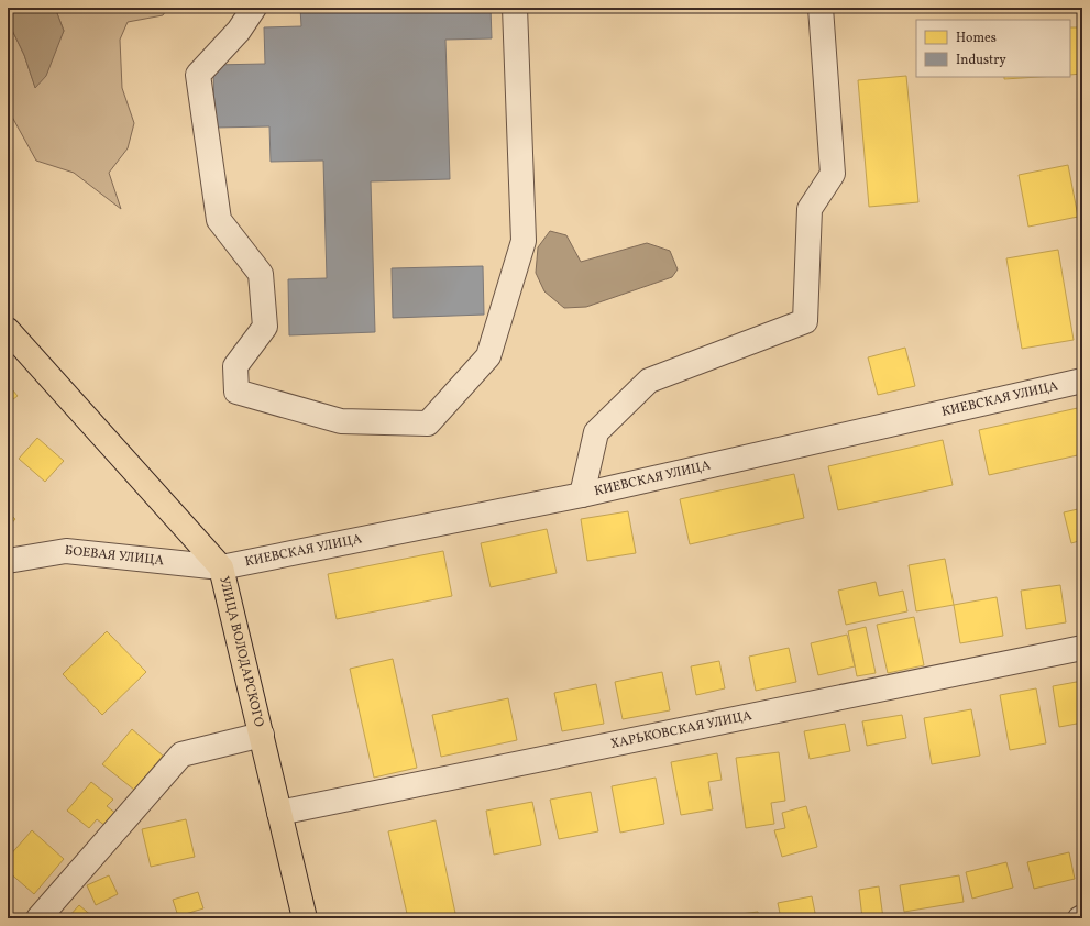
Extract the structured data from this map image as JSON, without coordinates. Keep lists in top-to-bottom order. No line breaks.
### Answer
{"streets":{"main road":["УЛИЦА ВОЛОДАРСКОГО"],"street":["КИЕВСКАЯ УЛИЦА","БОЕВАЯ УЛИЦА","ХАРЬКОВСКАЯ УЛИЦА"]},"crossings":[["КИЕВСКАЯ УЛИЦА","БОЕВАЯ УЛИЦА"],["КИЕВСКАЯ УЛИЦА","УЛИЦА ВОЛОДАРСКОГО"],["БОЕВАЯ УЛИЦА","УЛИЦА ВОЛОДАРСКОГО"],["УЛИЦА ВОЛОДАРСКОГО","ХАРЬКОВСКАЯ УЛИЦА"]],"legend":["Homes","Industry"]}
